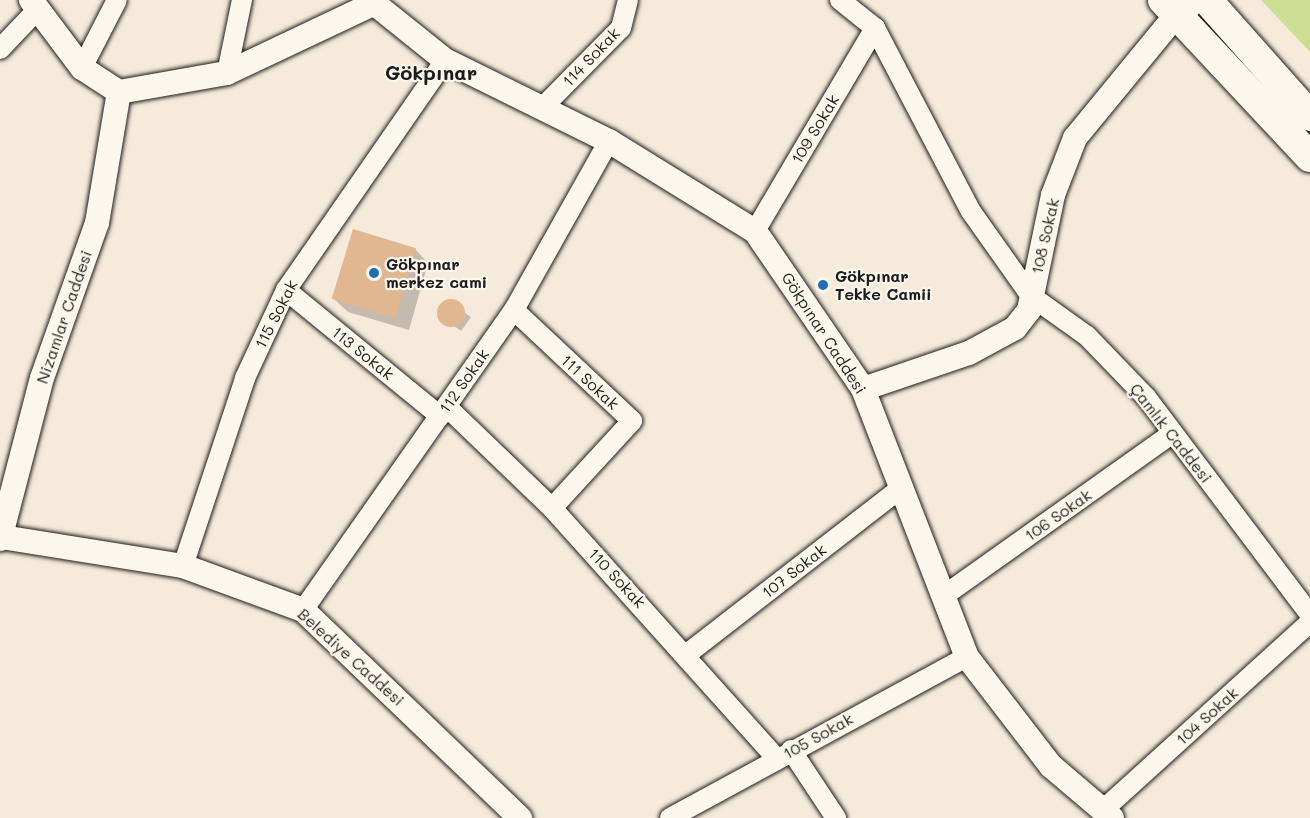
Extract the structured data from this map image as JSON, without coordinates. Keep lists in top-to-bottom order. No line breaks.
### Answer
{"streets":{"street":["114 Sokak","109 Sokak","108 Sokak","115 Sokak","Nizamlar Caddesi","Gökpınar Caddesi","113 Sokak","112 Sokak","111 Sokak","Çamlık Caddesi","106 Sokak","107 Sokak","110 Sokak","Belediye Caddesi","104 Sokak","105 Sokak"]},"crossings":[["114 Sokak","Gökpınar Caddesi"],["109 Sokak","Gökpınar Caddesi"],["109 Sokak","Çamlık Caddesi"],["108 Sokak","Gökpınar Caddesi"],["108 Sokak","Çamlık Caddesi"],["115 Sokak","Gökpınar Caddesi"],["115 Sokak","113 Sokak"],["115 Sokak","Belediye Caddesi"],["Nizamlar Caddesi","Belediye Caddesi"],["Gökpınar Caddesi","112 Sokak"],["Gökpınar Caddesi","106 Sokak"],["Gökpınar Caddesi","107 Sokak"],["Gökpınar Caddesi","104 Sokak"],["Gökpınar Caddesi","105 Sokak"],["113 Sokak","112 Sokak"],["113 Sokak","110 Sokak"],["112 Sokak","111 Sokak"],["112 Sokak","110 Sokak"],["112 Sokak","Belediye Caddesi"],["111 Sokak","110 Sokak"],["Çamlık Caddesi","106 Sokak"],["107 Sokak","110 Sokak"],["110 Sokak","105 Sokak"]],"districts":["Gökpınar"],"places":["Gökpınar merkez cami","Gökpınar Tekke Camii"]}
